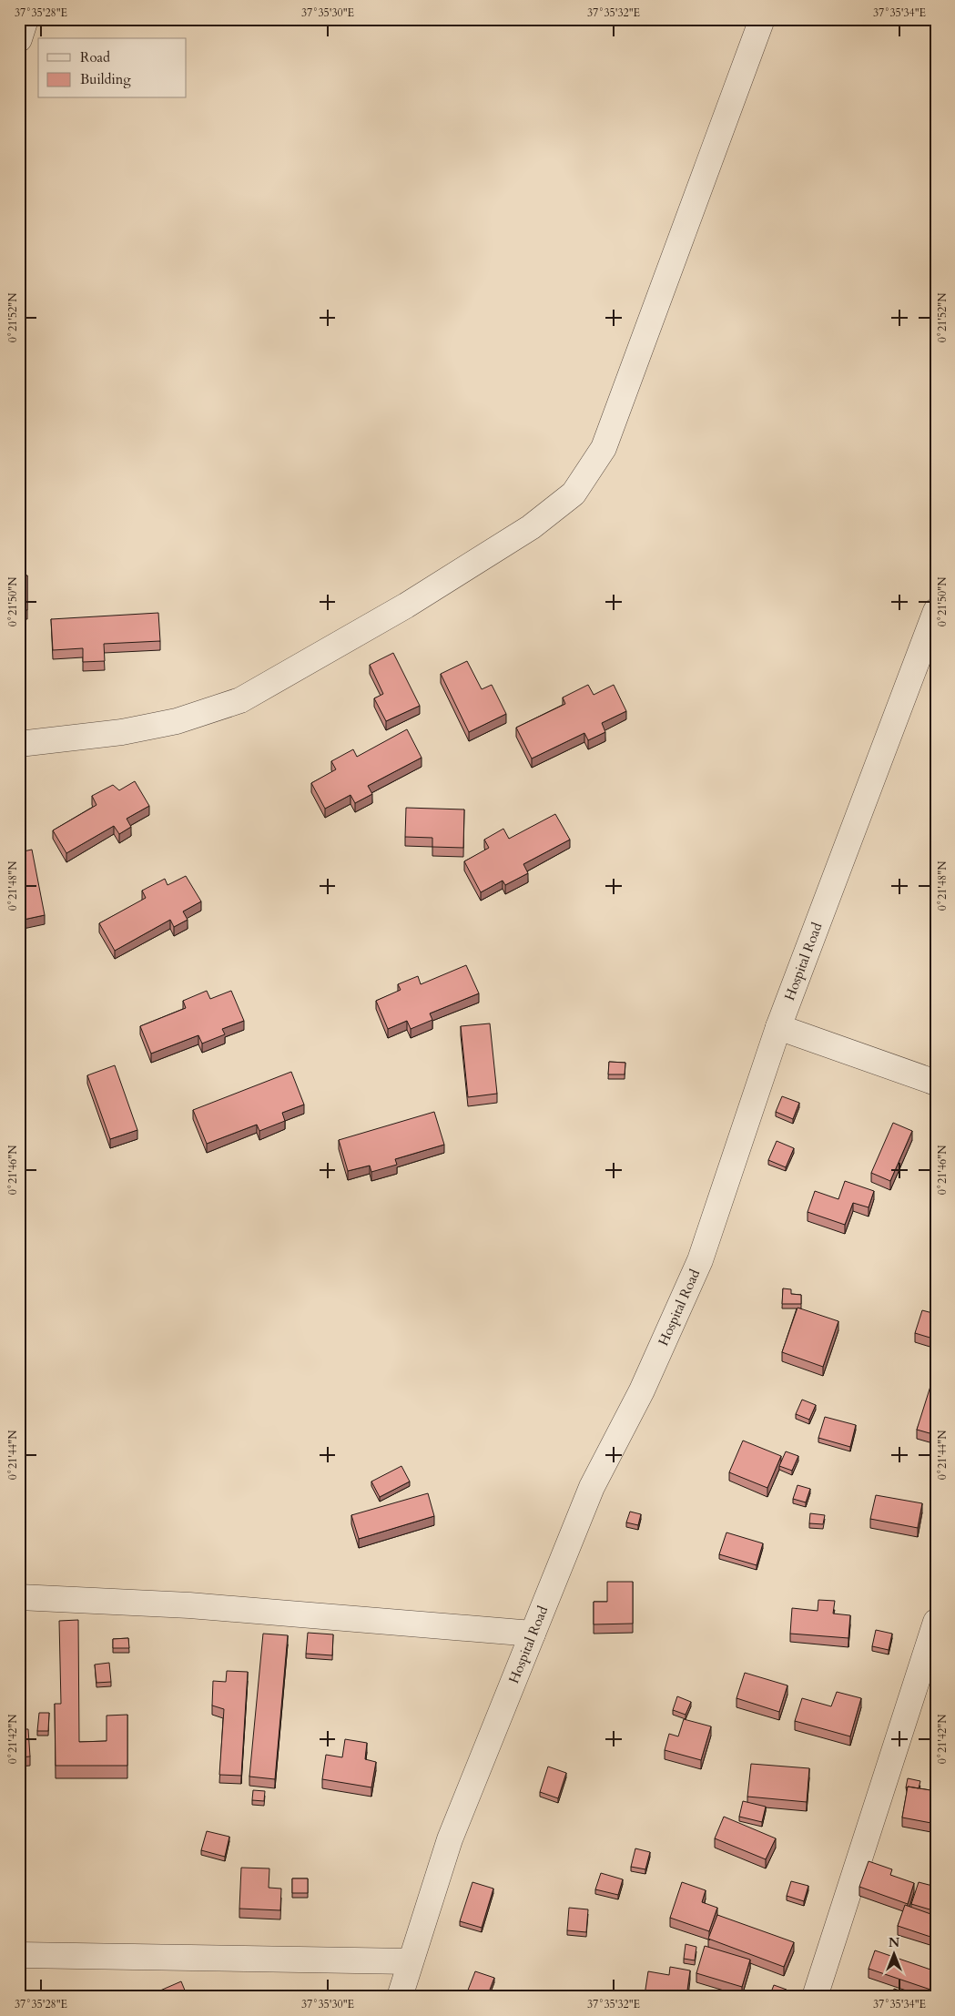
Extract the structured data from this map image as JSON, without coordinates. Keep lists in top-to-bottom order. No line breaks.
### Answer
{"streets":{"street":["Hospital Road"]},"legend":["Road","Building"],"north":"top","coordinates":["37°35'28\"E","37°35'30\"E","37°35'32\"E","37°35'34\"E","0°21'52\"N","0°21'50\"N","0°21'48\"N","0°21'46\"N","0°21'44\"N","0°21'42\"N"]}
